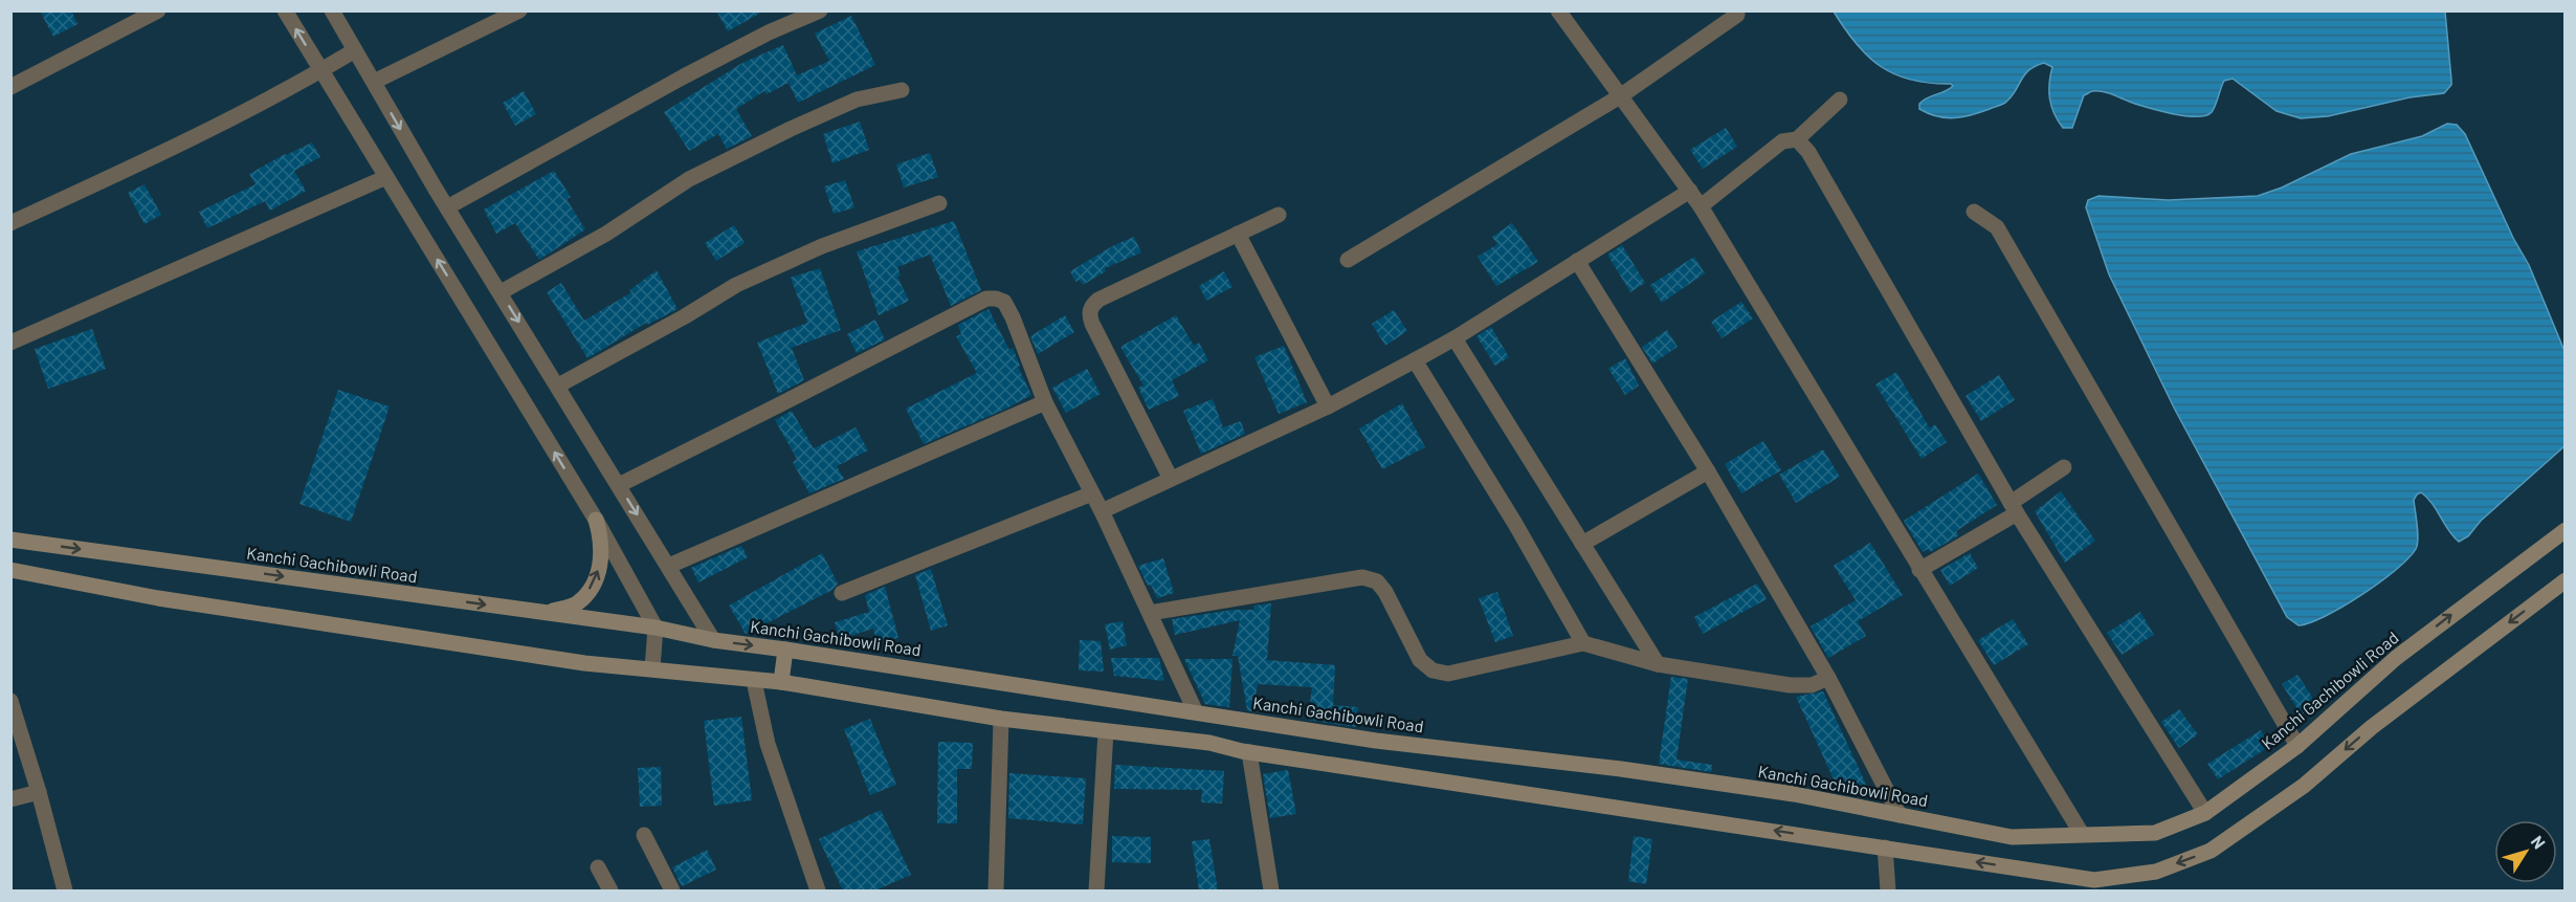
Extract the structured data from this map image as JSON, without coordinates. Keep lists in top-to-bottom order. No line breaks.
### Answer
{"streets":{"main road":["Kanchi Gachibowli Road"]},"north":"top right"}
